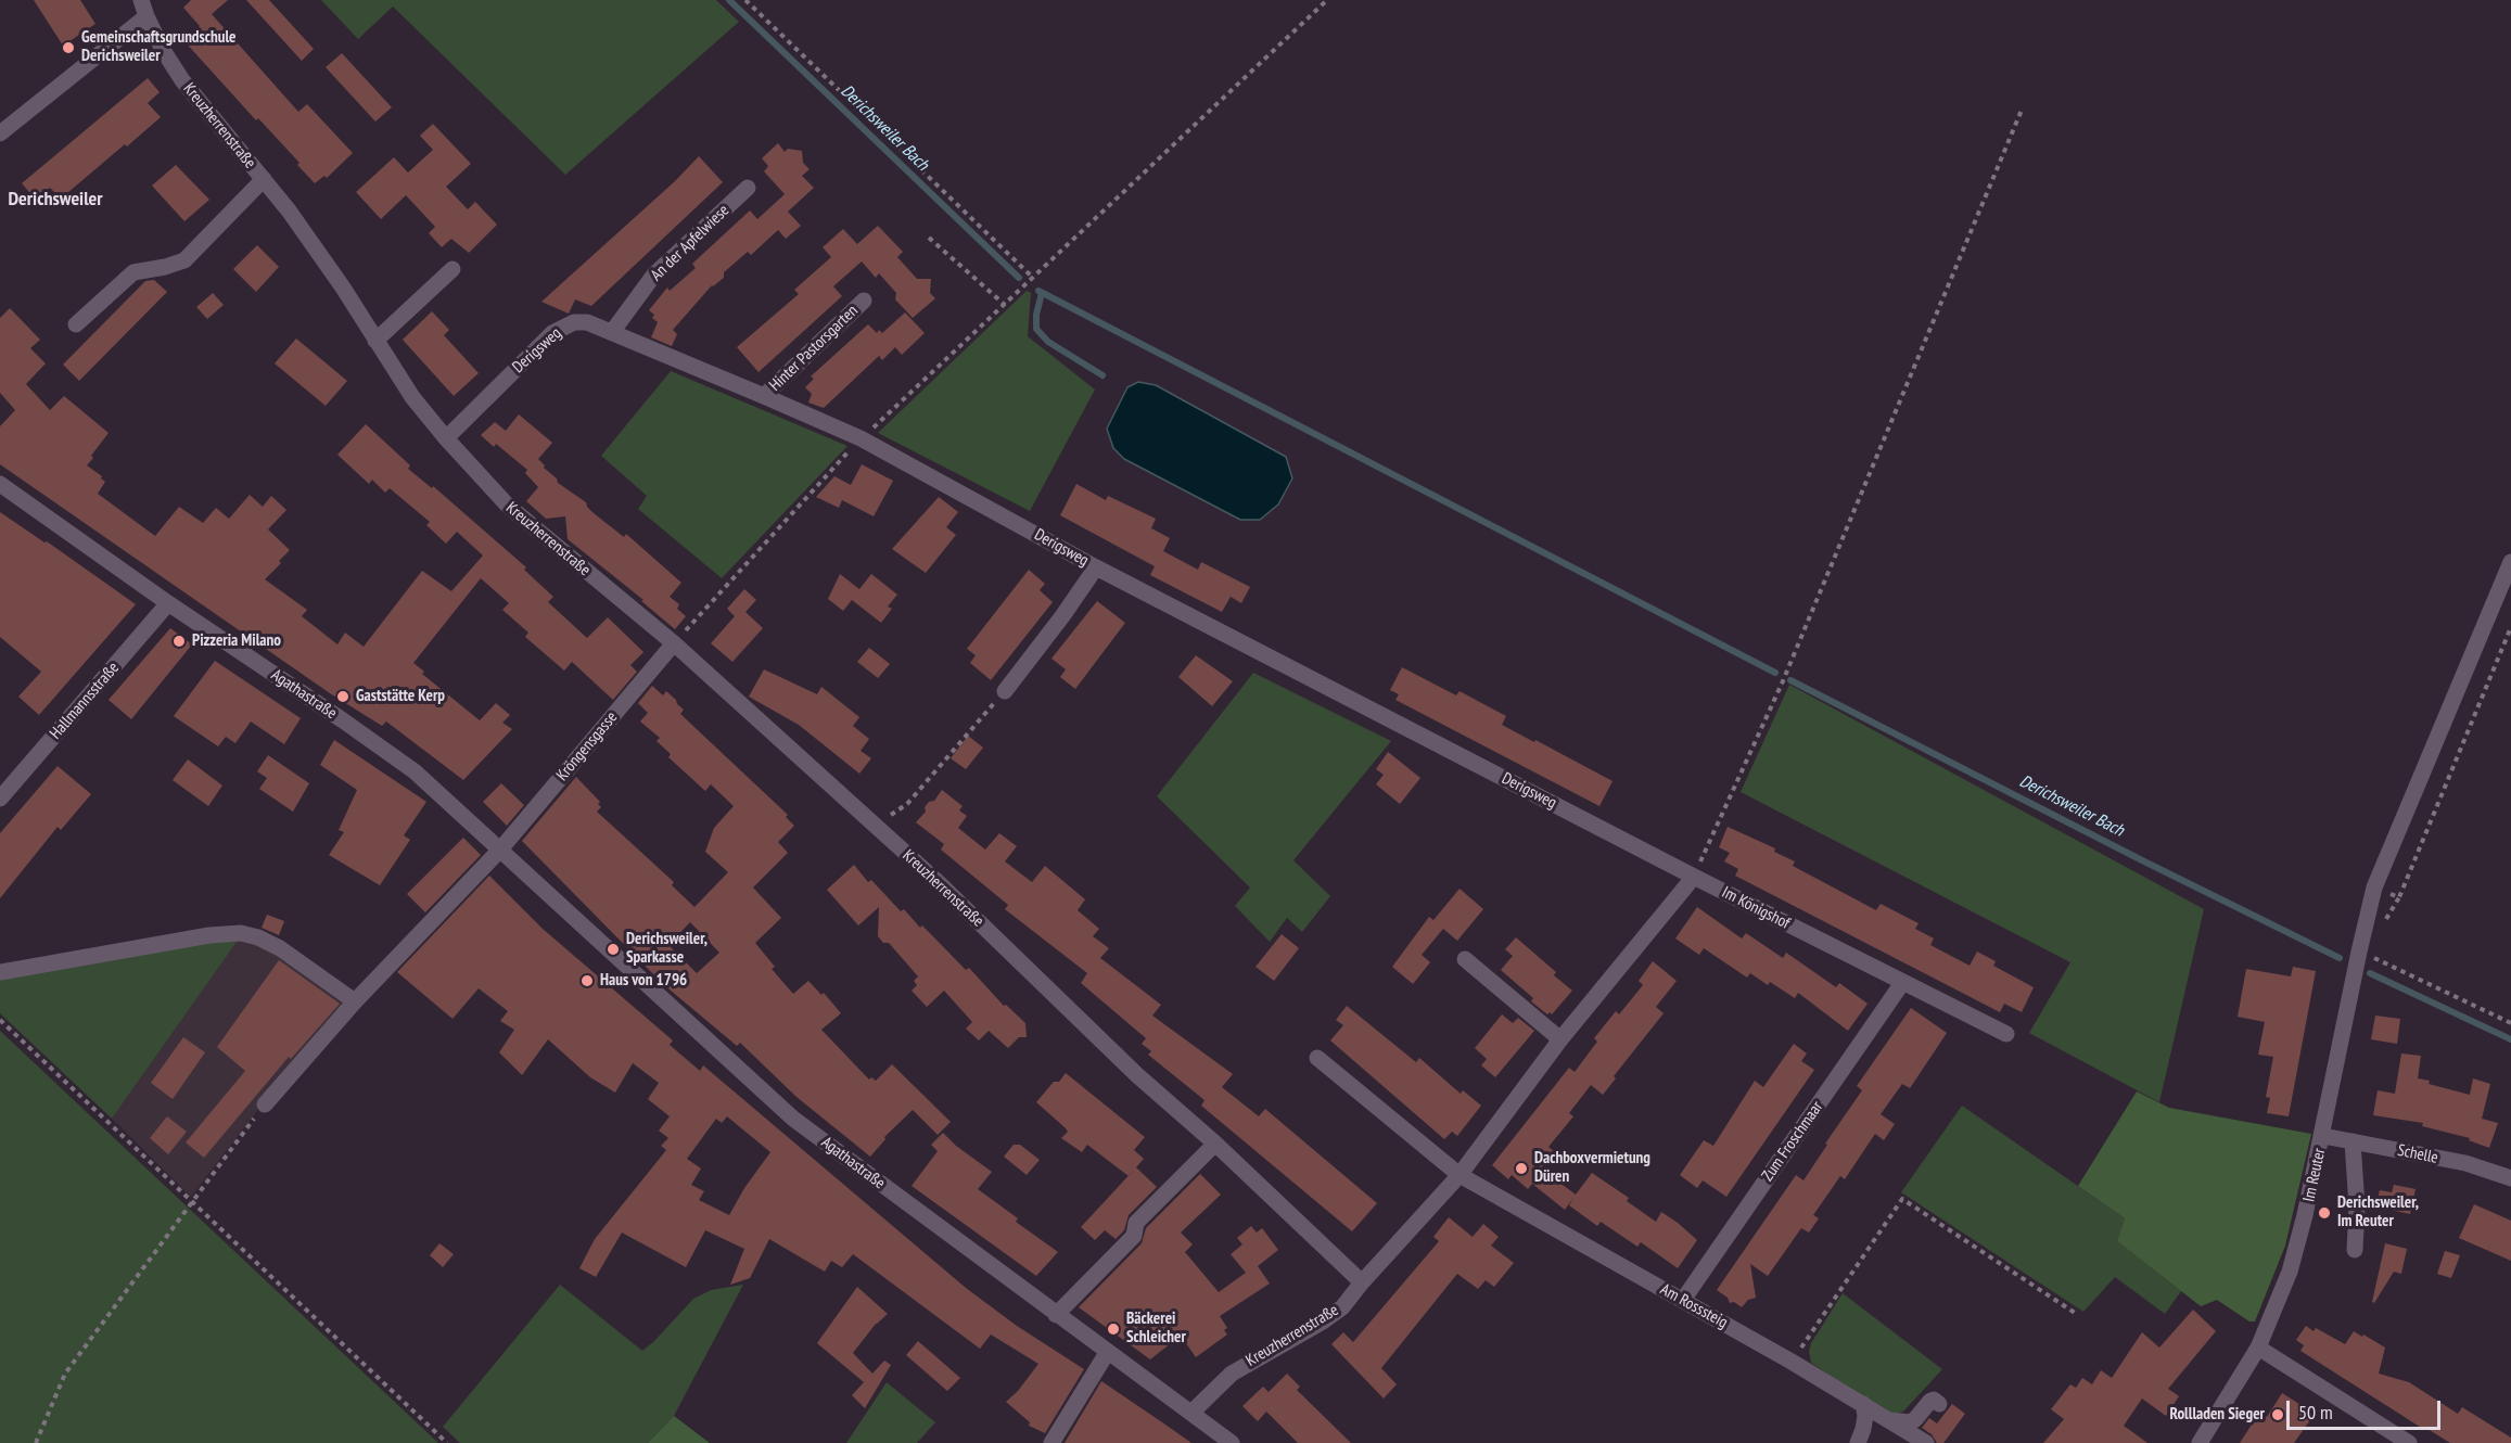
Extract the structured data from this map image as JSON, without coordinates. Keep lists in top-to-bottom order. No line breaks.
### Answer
{"streets":{"street":["Kreuzherrenstraße","An der Apfelwiese","Hinter Pastorsgarten","Derigsweg","Agathastraße","Hallmannsstraße","Kröngensgasse","Im Königshof","Zum Froschmaar","Schelle","Im Reuter","Am Rosssteig"]},"crossings":[["Kreuzherrenstraße","Derigsweg"],["Kreuzherrenstraße","Agathastraße"],["Kreuzherrenstraße","Kröngensgasse"],["An der Apfelwiese","Derigsweg"],["Hinter Pastorsgarten","Derigsweg"],["Derigsweg","Im Königshof"],["Agathastraße","Hallmannsstraße"],["Agathastraße","Kröngensgasse"],["Im Königshof","Zum Froschmaar"],["Zum Froschmaar","Am Rosssteig"],["Schelle","Im Reuter"]],"districts":["Derichsweiler"],"water":["Derichsweiler Bach"],"places":["Gemeinschaftsgrundschule Derichsweiler","Pizzeria Milano","Gaststätte Kerp","Derichsweiler, Sparkasse","Haus von 1796","Dachboxvermietung Düren","Derichsweiler, Im Reuter","Bäckerei Schleicher","Rollladen Sieger"],"scale_bar":"50 m"}
